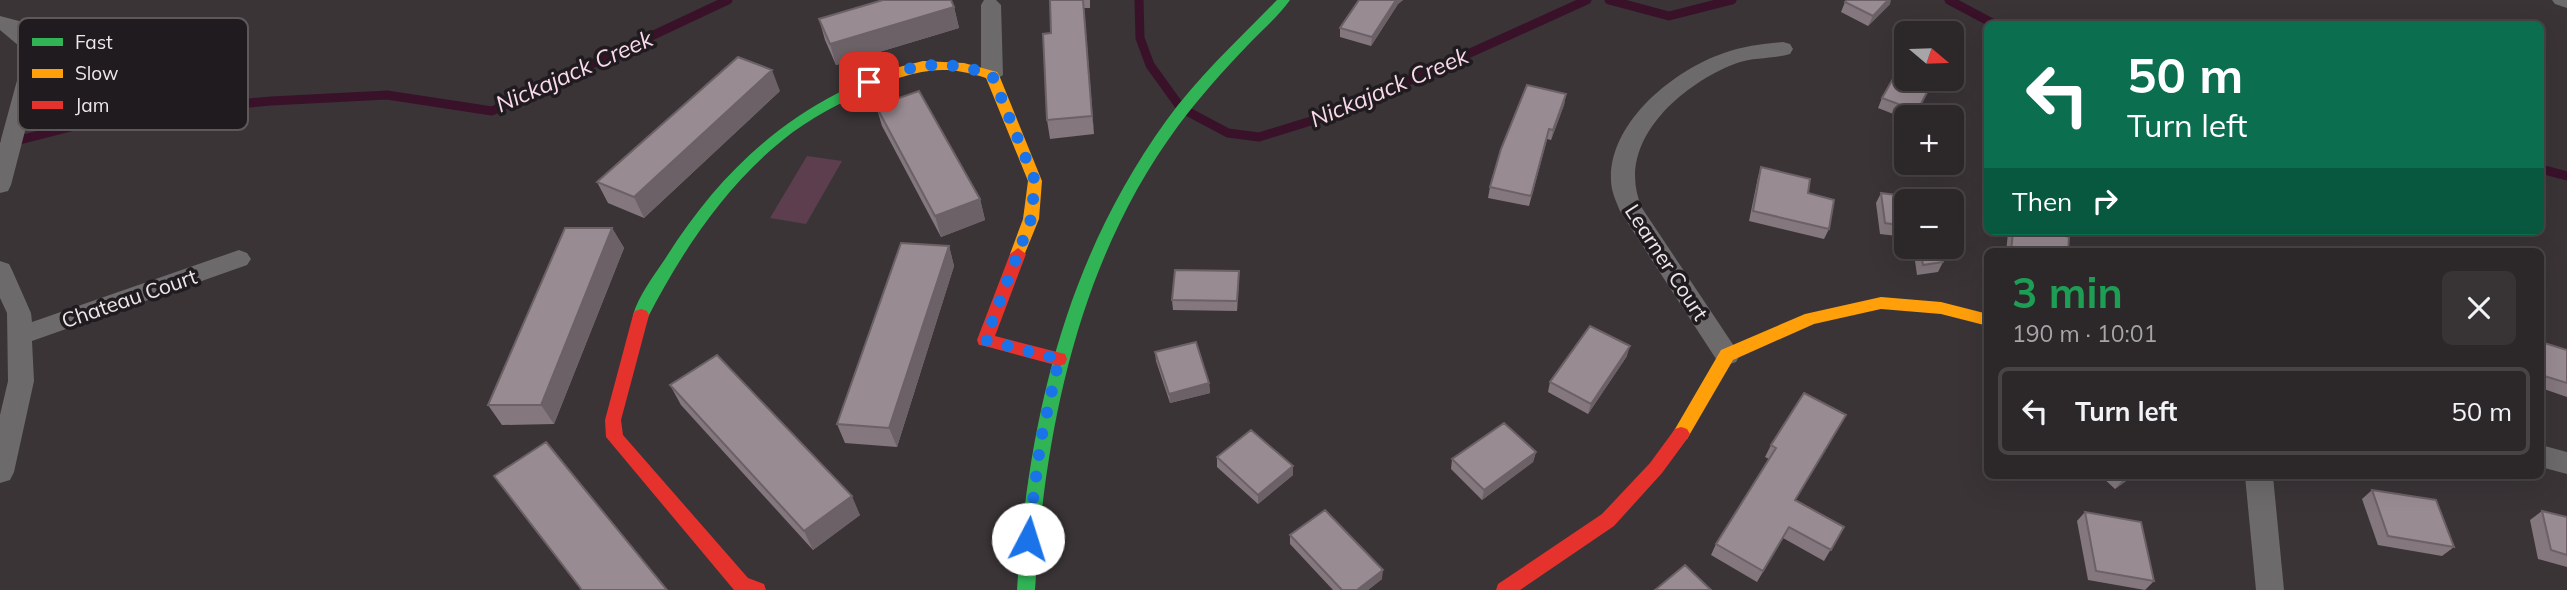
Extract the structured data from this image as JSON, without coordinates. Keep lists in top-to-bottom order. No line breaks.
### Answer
{"streets":{"street":["Learner Court","Chateau Court"]},"water":["Nickajack Creek"],"legend":["Fast","Slow","Jam"],"north":"right","page":{"map_buttons":["+","−"],"turn":["50 m","Turn left"],"then":"Then","heading":["3 min","190 m · 10:01"],"list":[{"name":"Turn left","value":"50 m"}]}}
